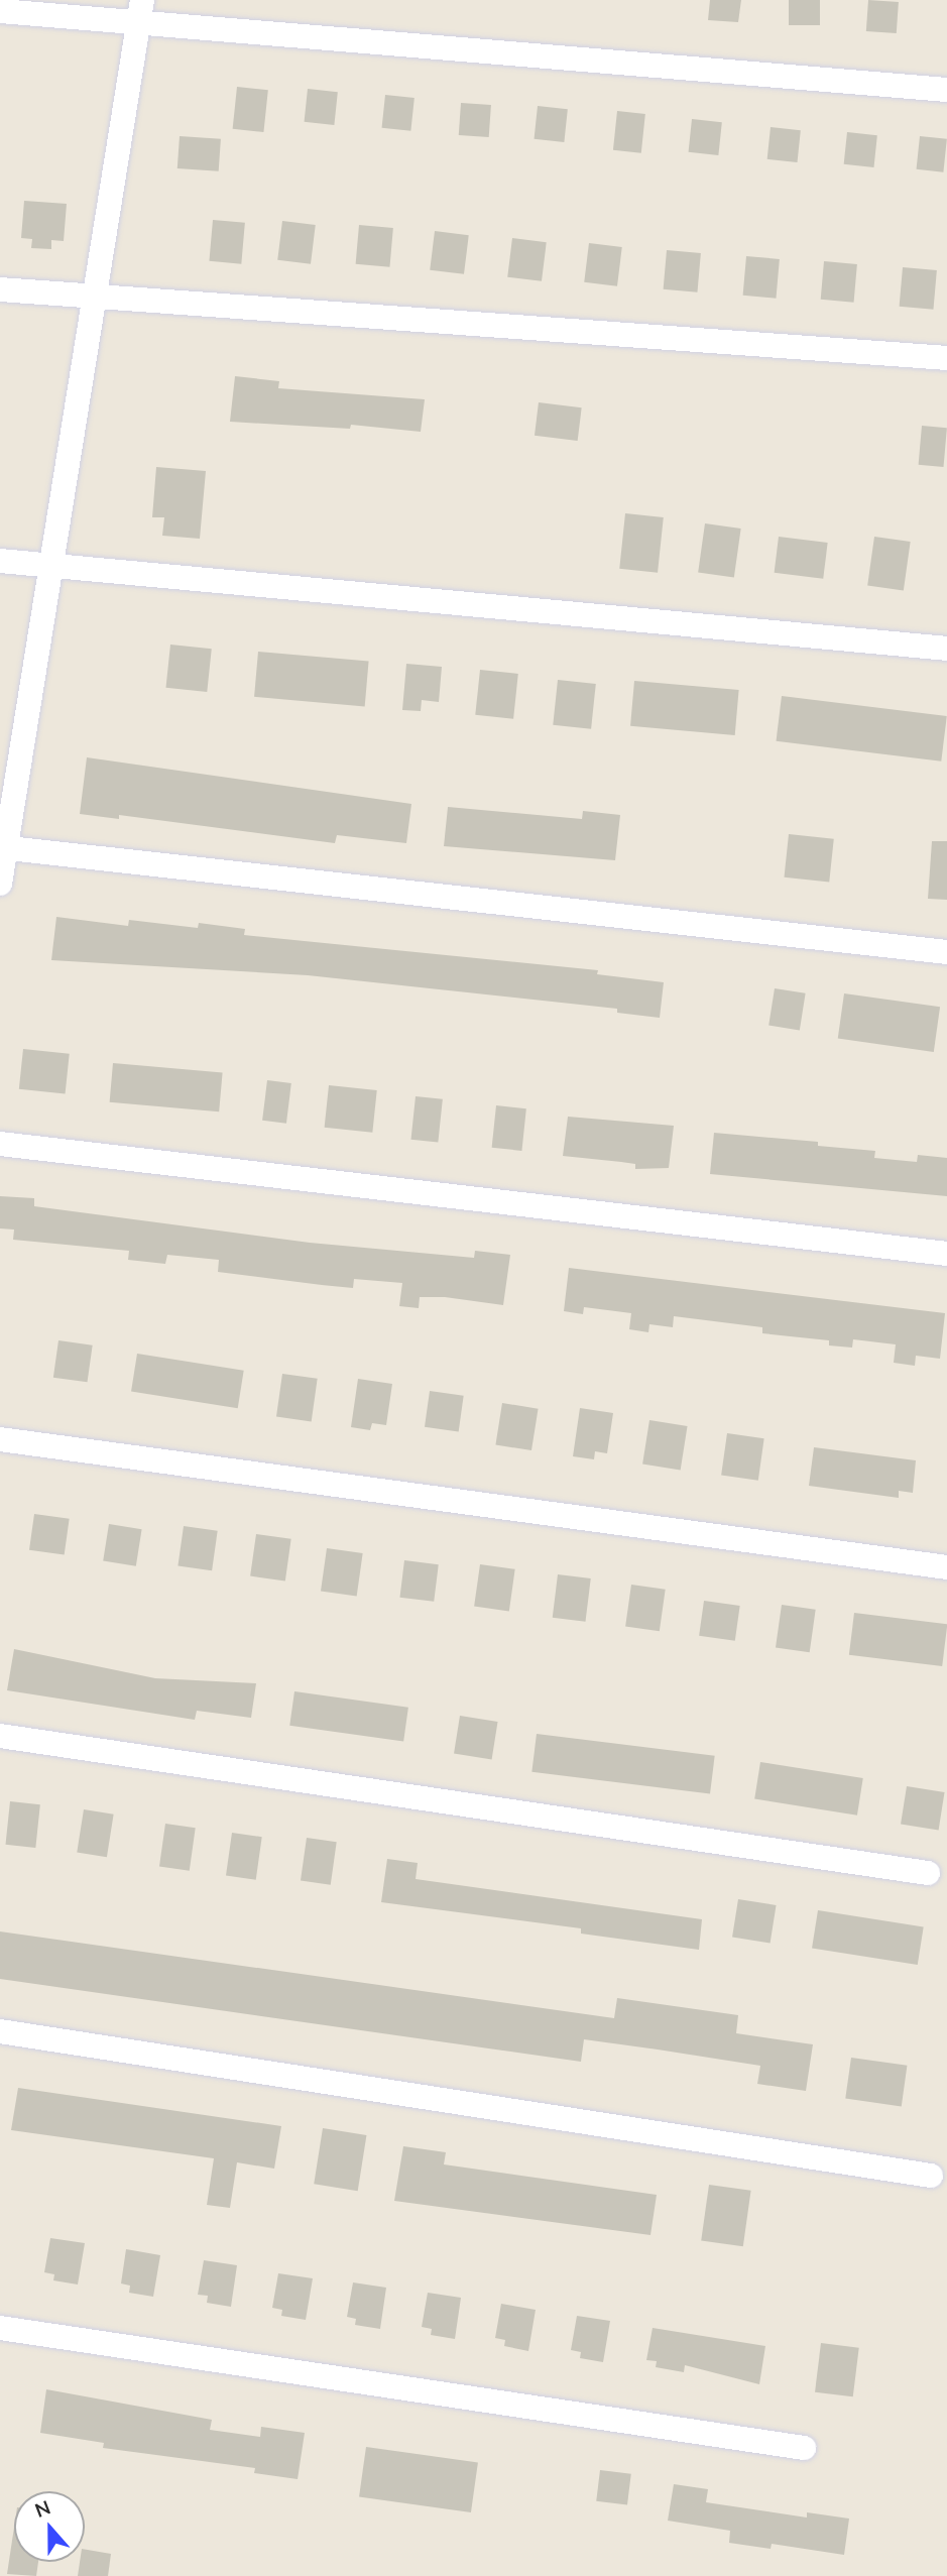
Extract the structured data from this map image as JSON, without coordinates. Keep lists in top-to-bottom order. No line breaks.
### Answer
{"north":"top"}
